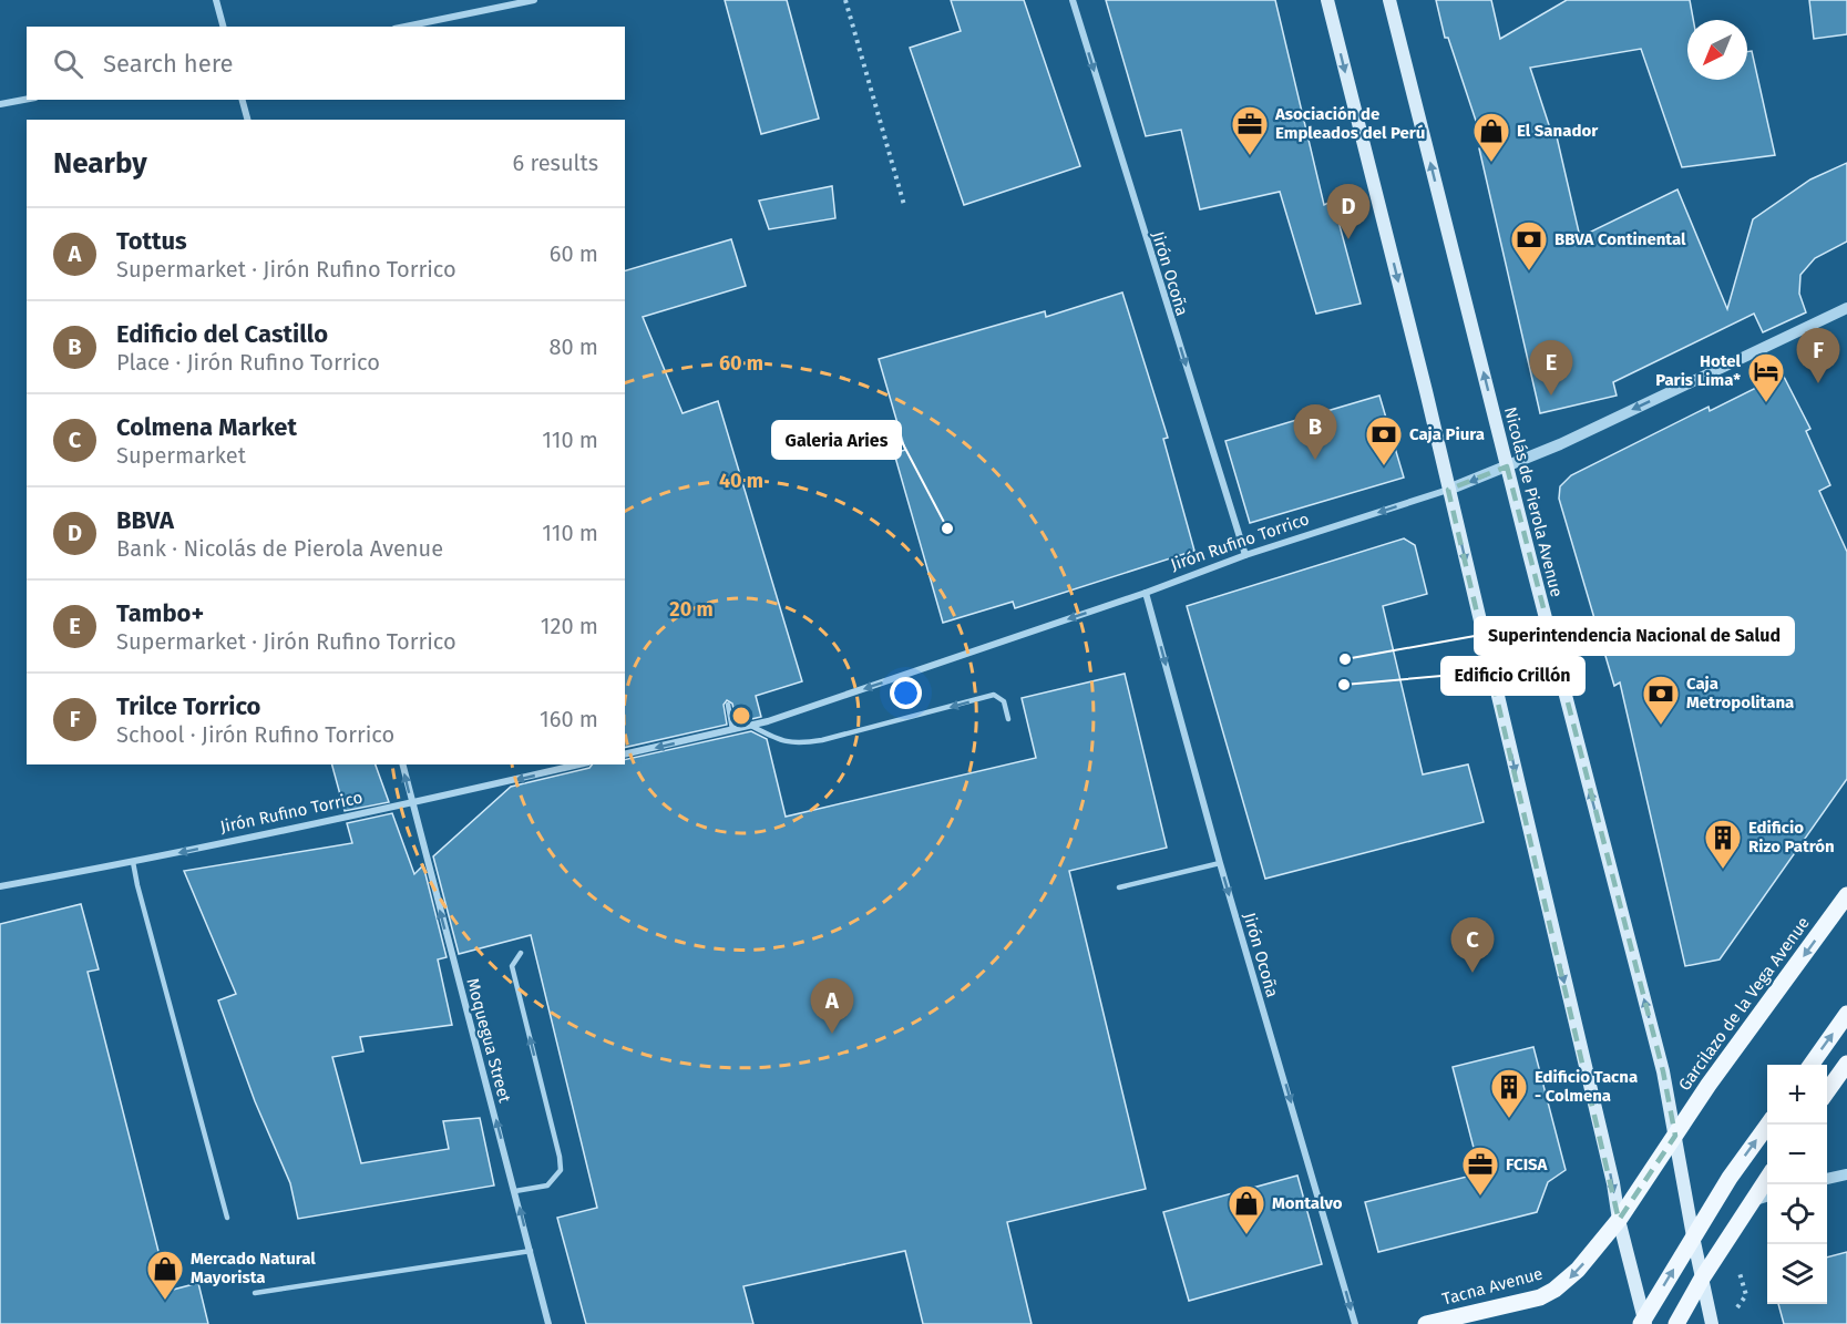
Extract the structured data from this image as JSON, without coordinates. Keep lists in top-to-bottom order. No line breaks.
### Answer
{"streets":{"main road":["Nicolás de Pierola Avenue","Garcilazo de la Vega Avenue","Tacna Avenue"],"street":["Jirón Ocoña","Jirón Rufino Torrico","Moquegua Street"]},"crossings":[["Jirón Ocoña","Jirón Rufino Torrico"],["Nicolás de Pierola Avenue","Jirón Rufino Torrico"],["Nicolás de Pierola Avenue","Garcilazo de la Vega Avenue"],["Jirón Rufino Torrico","Moquegua Street"],["Garcilazo de la Vega Avenue","Tacna Avenue"]],"one_way":["Jirón Ocoña","Jirón Rufino Torrico","Moquegua Street","Tacna Avenue"],"places":{"office":["Asociación de Empleados del Perú","FCISA"],"shop":["El Sanador","Montalvo","Mercado Natural Mayorista"],"bank":["BBVA Continental","Caja Piura","Caja Metropolitana"],"hotel":["Hotel Paris Lima*"],"other":["Galeria Aries","Superintendencia Nacional de Salud","Edificio Crillón"],"building":["Edificio Rizo Patrón","Edificio Tacna - Colmena"]},"north":"bottom left","page":{"search":"Search here","heading":["Nearby","6 results"],"pins":["D","F","E","B","C","A"],"list":[{"mark":"A","name":"Tottus","note":"Supermarket · Jirón Rufino Torrico","value":"60 m"},{"mark":"B","name":"Edificio del Castillo","note":"Place · Jirón Rufino Torrico","value":"80 m"},{"mark":"C","name":"Colmena Market","note":"Supermarket","value":"110 m"},{"mark":"D","name":"BBVA","note":"Bank · Nicolás de Pierola Avenue","value":"110 m"},{"mark":"E","name":"Tambo+","note":"Supermarket · Jirón Rufino Torrico","value":"120 m"},{"mark":"F","name":"Trilce Torrico","note":"School · Jirón Rufino Torrico","value":"160 m"}],"map_buttons":["+","−"]},"rings":["60 m","40 m","20 m"]}
